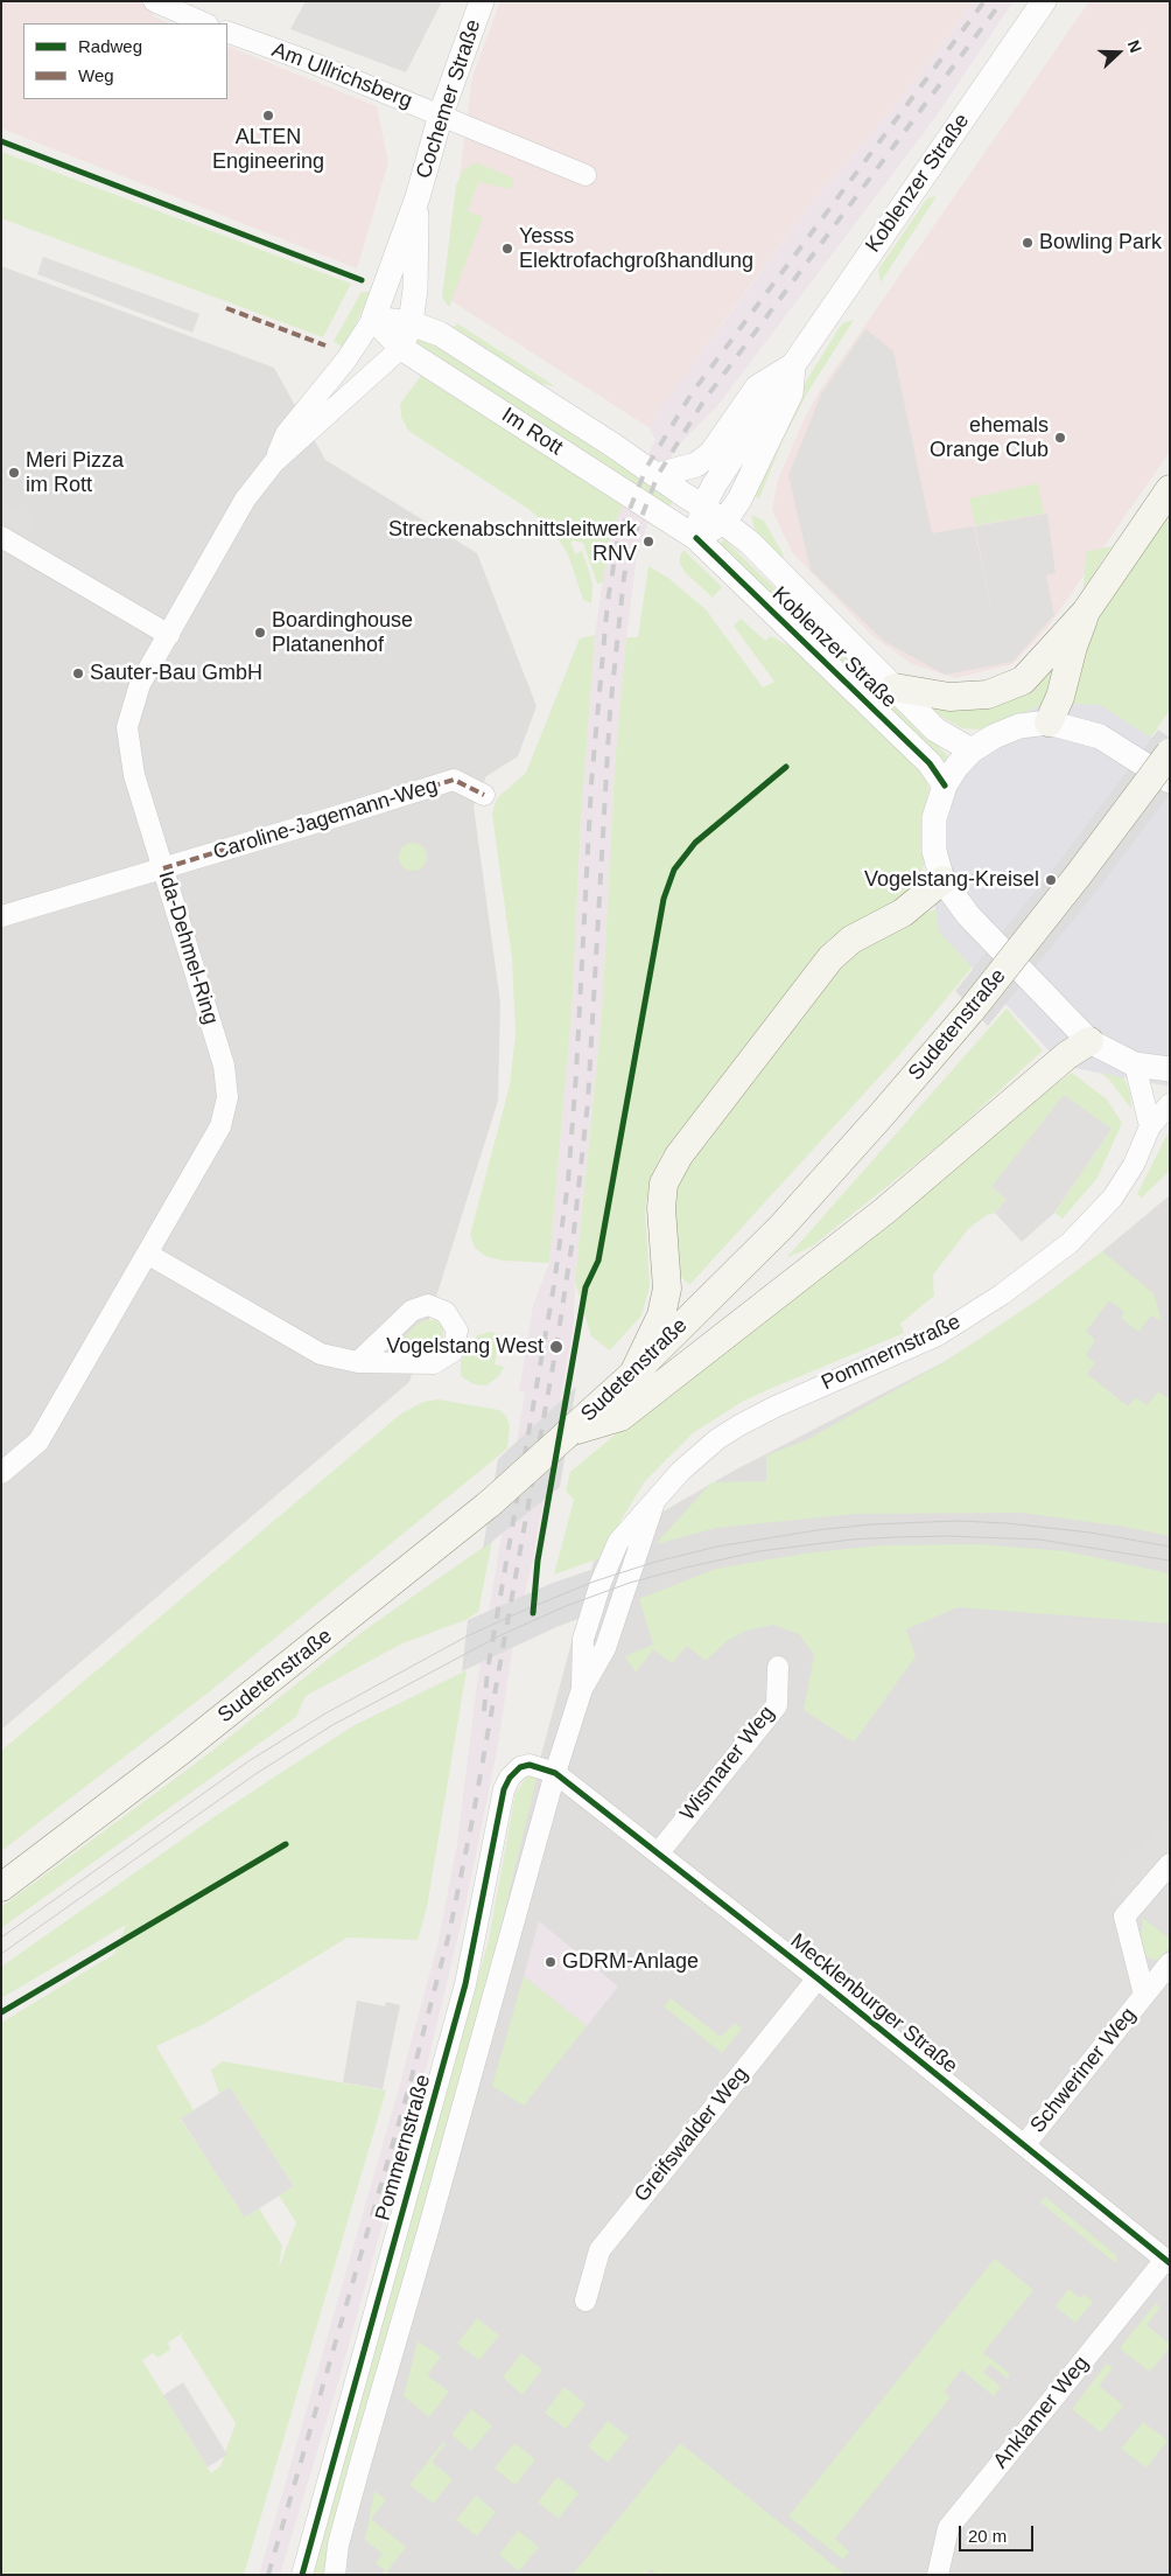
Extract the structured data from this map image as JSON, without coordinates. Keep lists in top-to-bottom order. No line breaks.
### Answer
{"streets":{"main road":["Sudetenstraße"],"street":["Am Ullrichsberg","Cochemer Straße","Koblenzer Straße","Im Rott","Caroline-Jagemann-Weg","Ida-Dehmel-Ring","Pommernstraße","Wismarer Weg","Mecklenburger Straße","Schweriner Weg","Greifswalder Weg","Anklamer Weg"]},"crossings":[["Am Ullrichsberg","Cochemer Straße"],["Cochemer Straße","Im Rott"],["Cochemer Straße","Ida-Dehmel-Ring"],["Koblenzer Straße","Im Rott"],["Im Rott","Ida-Dehmel-Ring"],["Caroline-Jagemann-Weg","Ida-Dehmel-Ring"],["Pommernstraße","Mecklenburger Straße"],["Wismarer Weg","Mecklenburger Straße"],["Mecklenburger Straße","Schweriner Weg"],["Mecklenburger Straße","Greifswalder Weg"],["Mecklenburger Straße","Anklamer Weg"]],"places":["ALTEN Engineering","Bowling Park","Yesss Elektrofachgroßhandlung","ehemals Orange Club","Meri Pizza im Rott","Streckenabschnittsleitwerk RNV","Boardinghouse Platanenhof","Sauter-Bau GmbH","Vogelstang-Kreisel","Vogelstang West","GDRM-Anlage"],"legend":["Radweg","Weg"],"scale_bar":"20 m","north":"right"}
